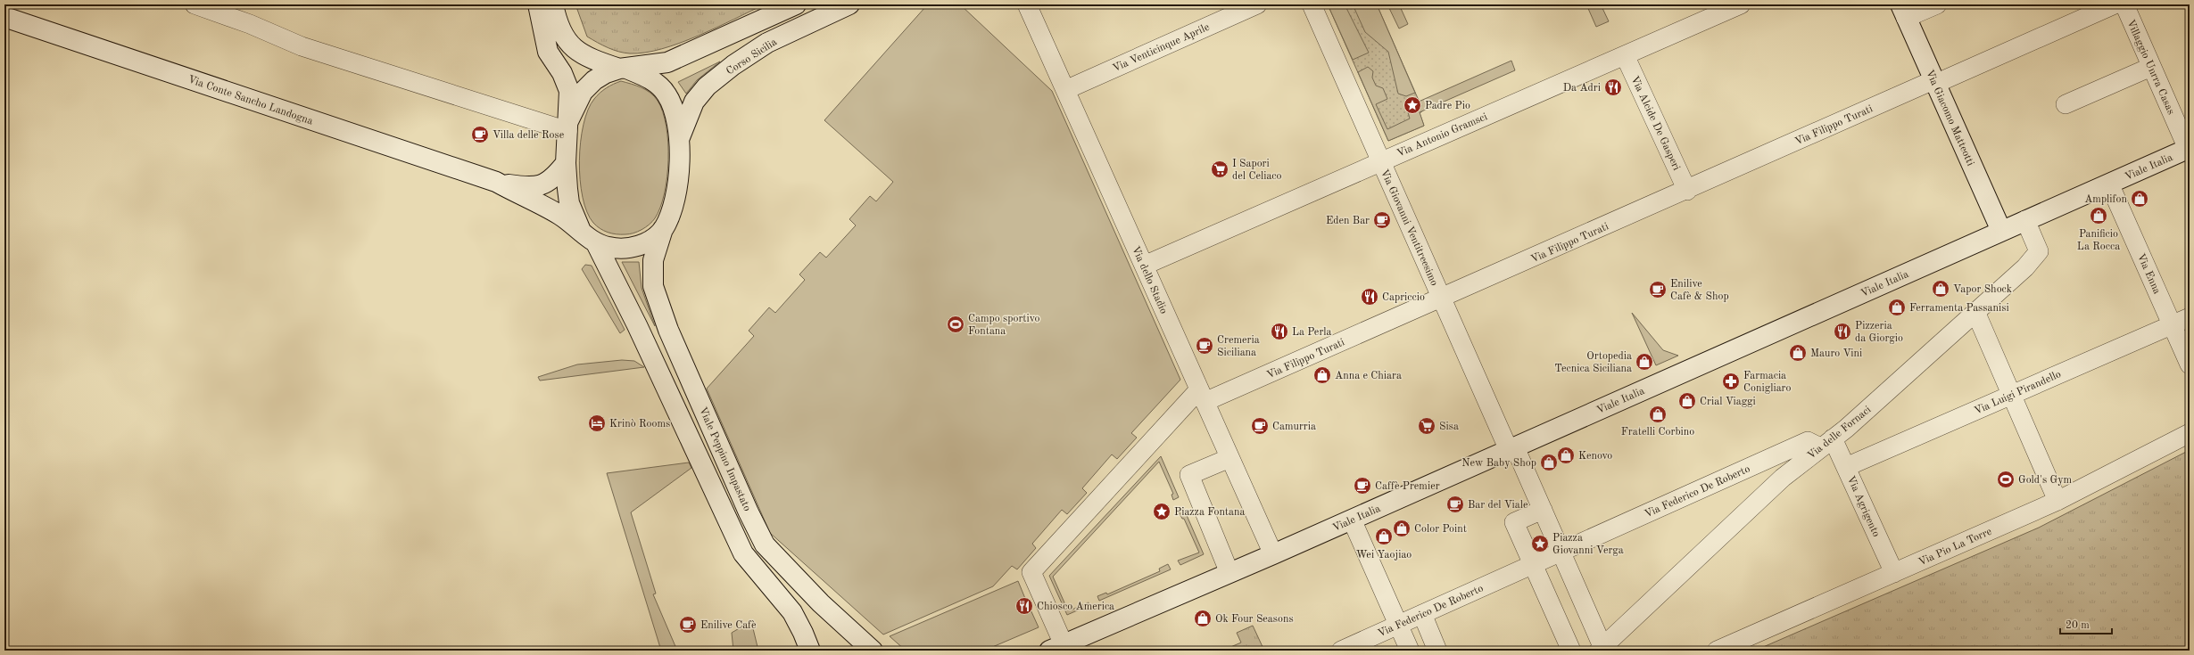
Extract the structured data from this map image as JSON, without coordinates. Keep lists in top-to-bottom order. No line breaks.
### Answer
{"streets":{"main road":["Corso Sicilia","Via Conte Sancho Landogna","Via Giacomo Matteotti","Viale Italia","Viale Peppino Impastato"],"street":["Via Venticinque Aprile","Villaggio Unrra Casas","Via Alcide De Gasperi","Via Filippo Turati","Via Antonio Gramsci","Via Giovanni Ventitreesimo","Via Enna","Via dello Stadio","Via Luigi Pirandello","Via delle Fornaci","Via Federico De Roberto","Via Agrigento","Via Pio La Torre"]},"crossings":[["Via Venticinque Aprile","Via dello Stadio"],["Corso Sicilia","Viale Peppino Impastato"],["Villaggio Unrra Casas","Viale Italia"],["Via Giacomo Matteotti","Via Filippo Turati"],["Via Giacomo Matteotti","Viale Italia"],["Via Alcide De Gasperi","Via Filippo Turati"],["Via Alcide De Gasperi","Via Antonio Gramsci"],["Via Filippo Turati","Via Giovanni Ventitreesimo"],["Via Filippo Turati","Via dello Stadio"],["Via Antonio Gramsci","Via Giovanni Ventitreesimo"],["Via Antonio Gramsci","Via dello Stadio"],["Viale Italia","Via Giovanni Ventitreesimo"],["Viale Italia","Via Enna"],["Viale Italia","Via dello Stadio"],["Viale Italia","Via delle Fornaci"],["Via Giovanni Ventitreesimo","Via delle Fornaci"],["Via Giovanni Ventitreesimo","Via Federico De Roberto"],["Via Enna","Via Luigi Pirandello"],["Via Luigi Pirandello","Via Agrigento"],["Via delle Fornaci","Via Federico De Roberto"],["Via delle Fornaci","Via Agrigento"],["Via Federico De Roberto","Via Agrigento"],["Via Agrigento","Via Pio La Torre"]],"places":{"restaurant":["Da Adri","Capriccio","La Perla","Pizzeria da Giorgio","Chiosco America"],"place":["Padre Pio","Piazza Fontana","Piazza Giovanni Verga"],"cafe":["Villa delle Rose","Eden Bar","Enilive Cafè & Shop","Cremeria Siciliana","Camurria","Caffè Premier","Bar del Viale","Enilive Cafè"],"supermarket":["I Sapori del Celiaco","Sisa"],"shop":["Amplifon","Panificio La Rocca","Vapor Shock","Ferramenta Passanisi","Mauro Vini","Ortopedia Tecnica Siciliana","Anna e Chiara","Crial Viaggi","Fratelli Corbino","Kenovo","New Baby Shop","Color Point","Wei Yaojiao","Ok Four Seasons"],"sports":["Campo sportivo Fontana","Gold's Gym"],"pharmacy":["Farmacia Conigliaro"],"hotel":["Krinò Rooms"]},"scale_bar":"20 m"}
